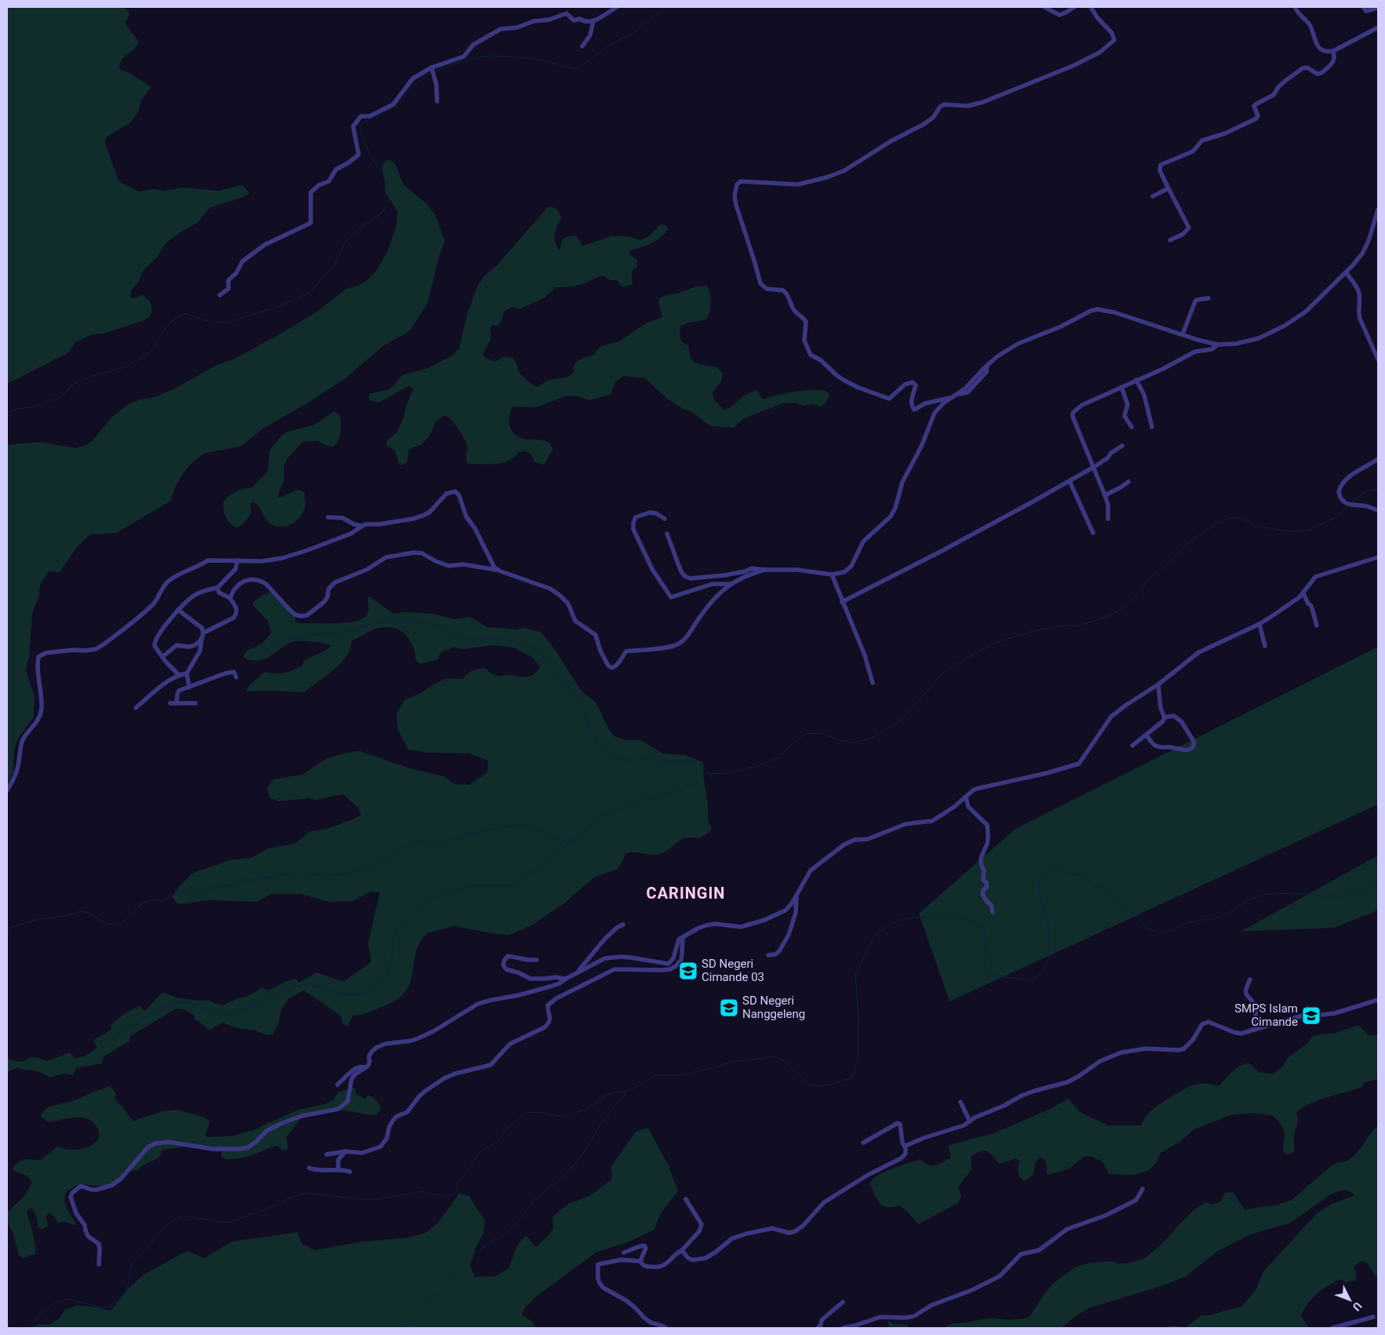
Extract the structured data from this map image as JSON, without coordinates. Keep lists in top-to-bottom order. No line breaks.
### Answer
{"districts":["CARINGIN"],"places":{"school or university":["SD Negeri Cimande 03","SD Negeri Nanggeleng","SMPS Islam Cimande"]},"north":"bottom right"}
